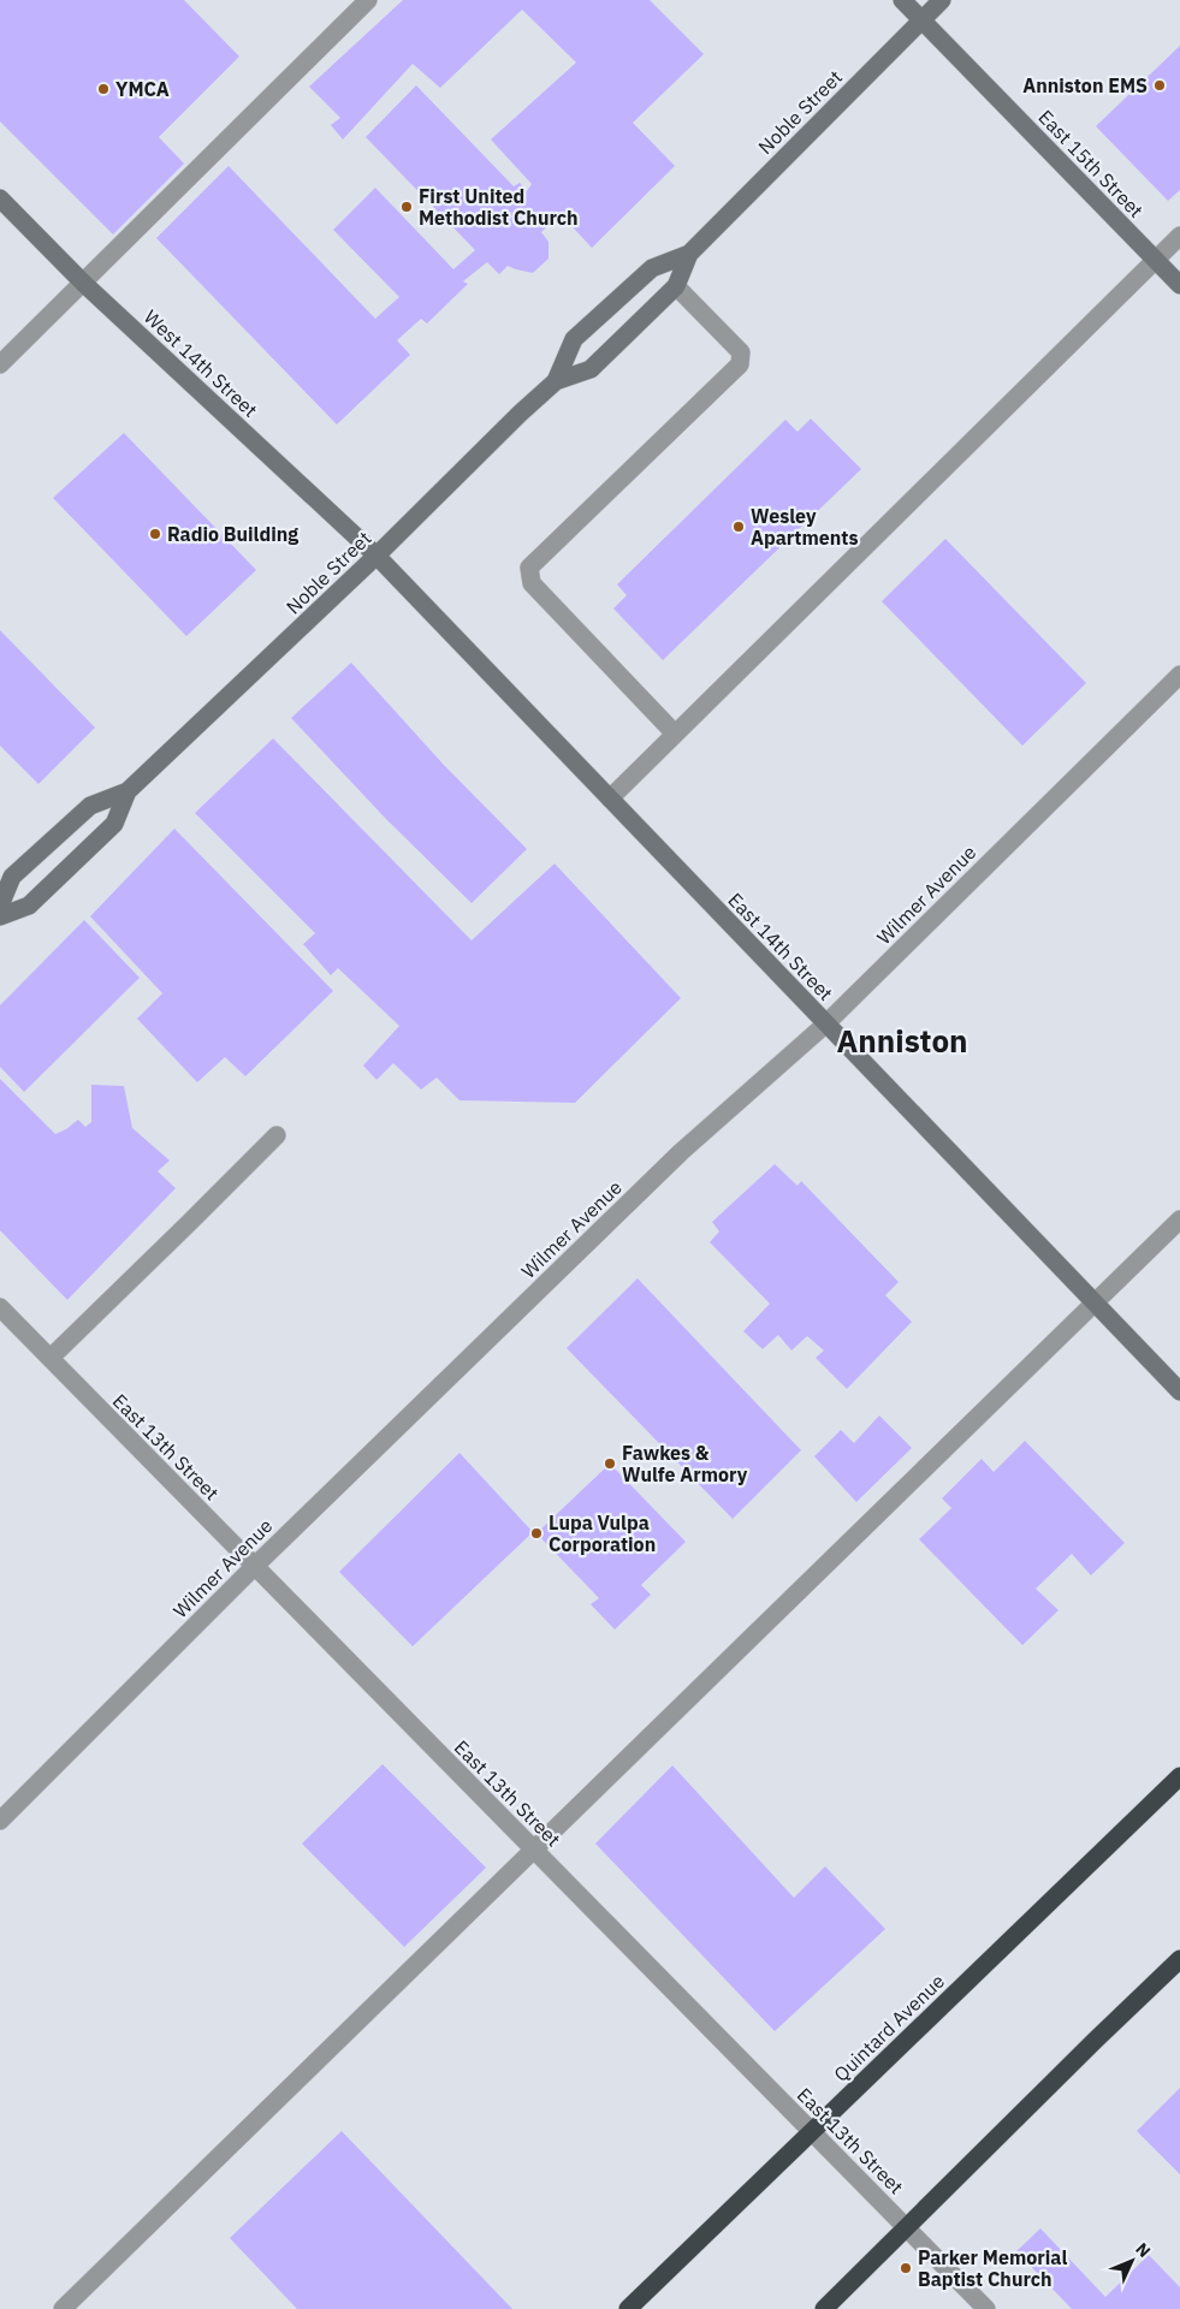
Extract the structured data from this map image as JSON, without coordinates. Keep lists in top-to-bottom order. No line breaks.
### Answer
{"streets":{"highway":["Quintard Avenue"],"street":["Noble Street","East 15th Street","West 14th Street","Wilmer Avenue","East 14th Street","East 13th Street"]},"crossings":[["Noble Street","East 15th Street"],["Noble Street","West 14th Street"],["Noble Street","East 14th Street"],["West 14th Street","East 14th Street"],["Wilmer Avenue","East 14th Street"],["Wilmer Avenue","East 13th Street"],["East 13th Street","Quintard Avenue"]],"districts":["Anniston"],"places":["Anniston EMS","YMCA","First United Methodist Church","Wesley Apartments","Radio Building","Fawkes & Wulfe Armory","Lupa Vulpa Corporation","Parker Memorial Baptist Church"],"north":"top right"}
